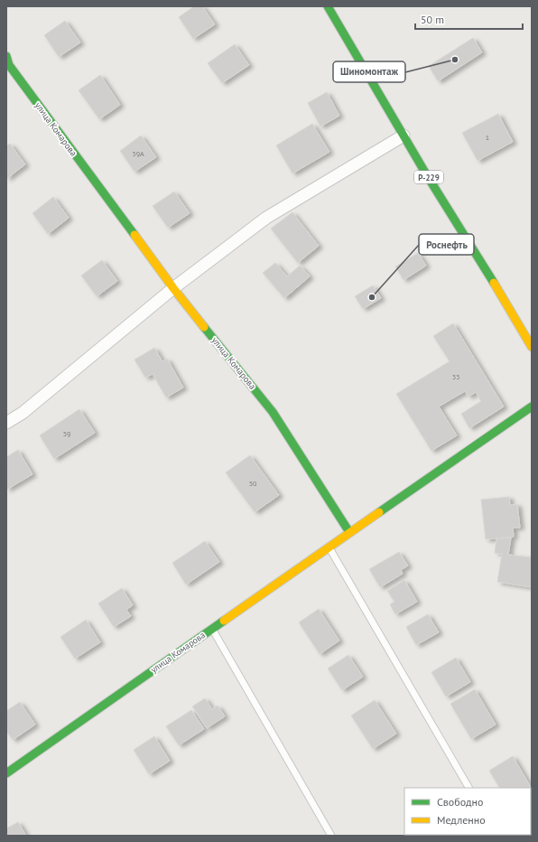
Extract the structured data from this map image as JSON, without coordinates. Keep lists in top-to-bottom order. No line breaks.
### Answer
{"streets":{"main road":["улица Комарова","Р-229"]},"places":["Шиномонтаж","Роснефть"],"house_numbers":["1","39А","33","59","50"],"legend":["Свободно","Медленно"],"scale_bar":"50 m"}
